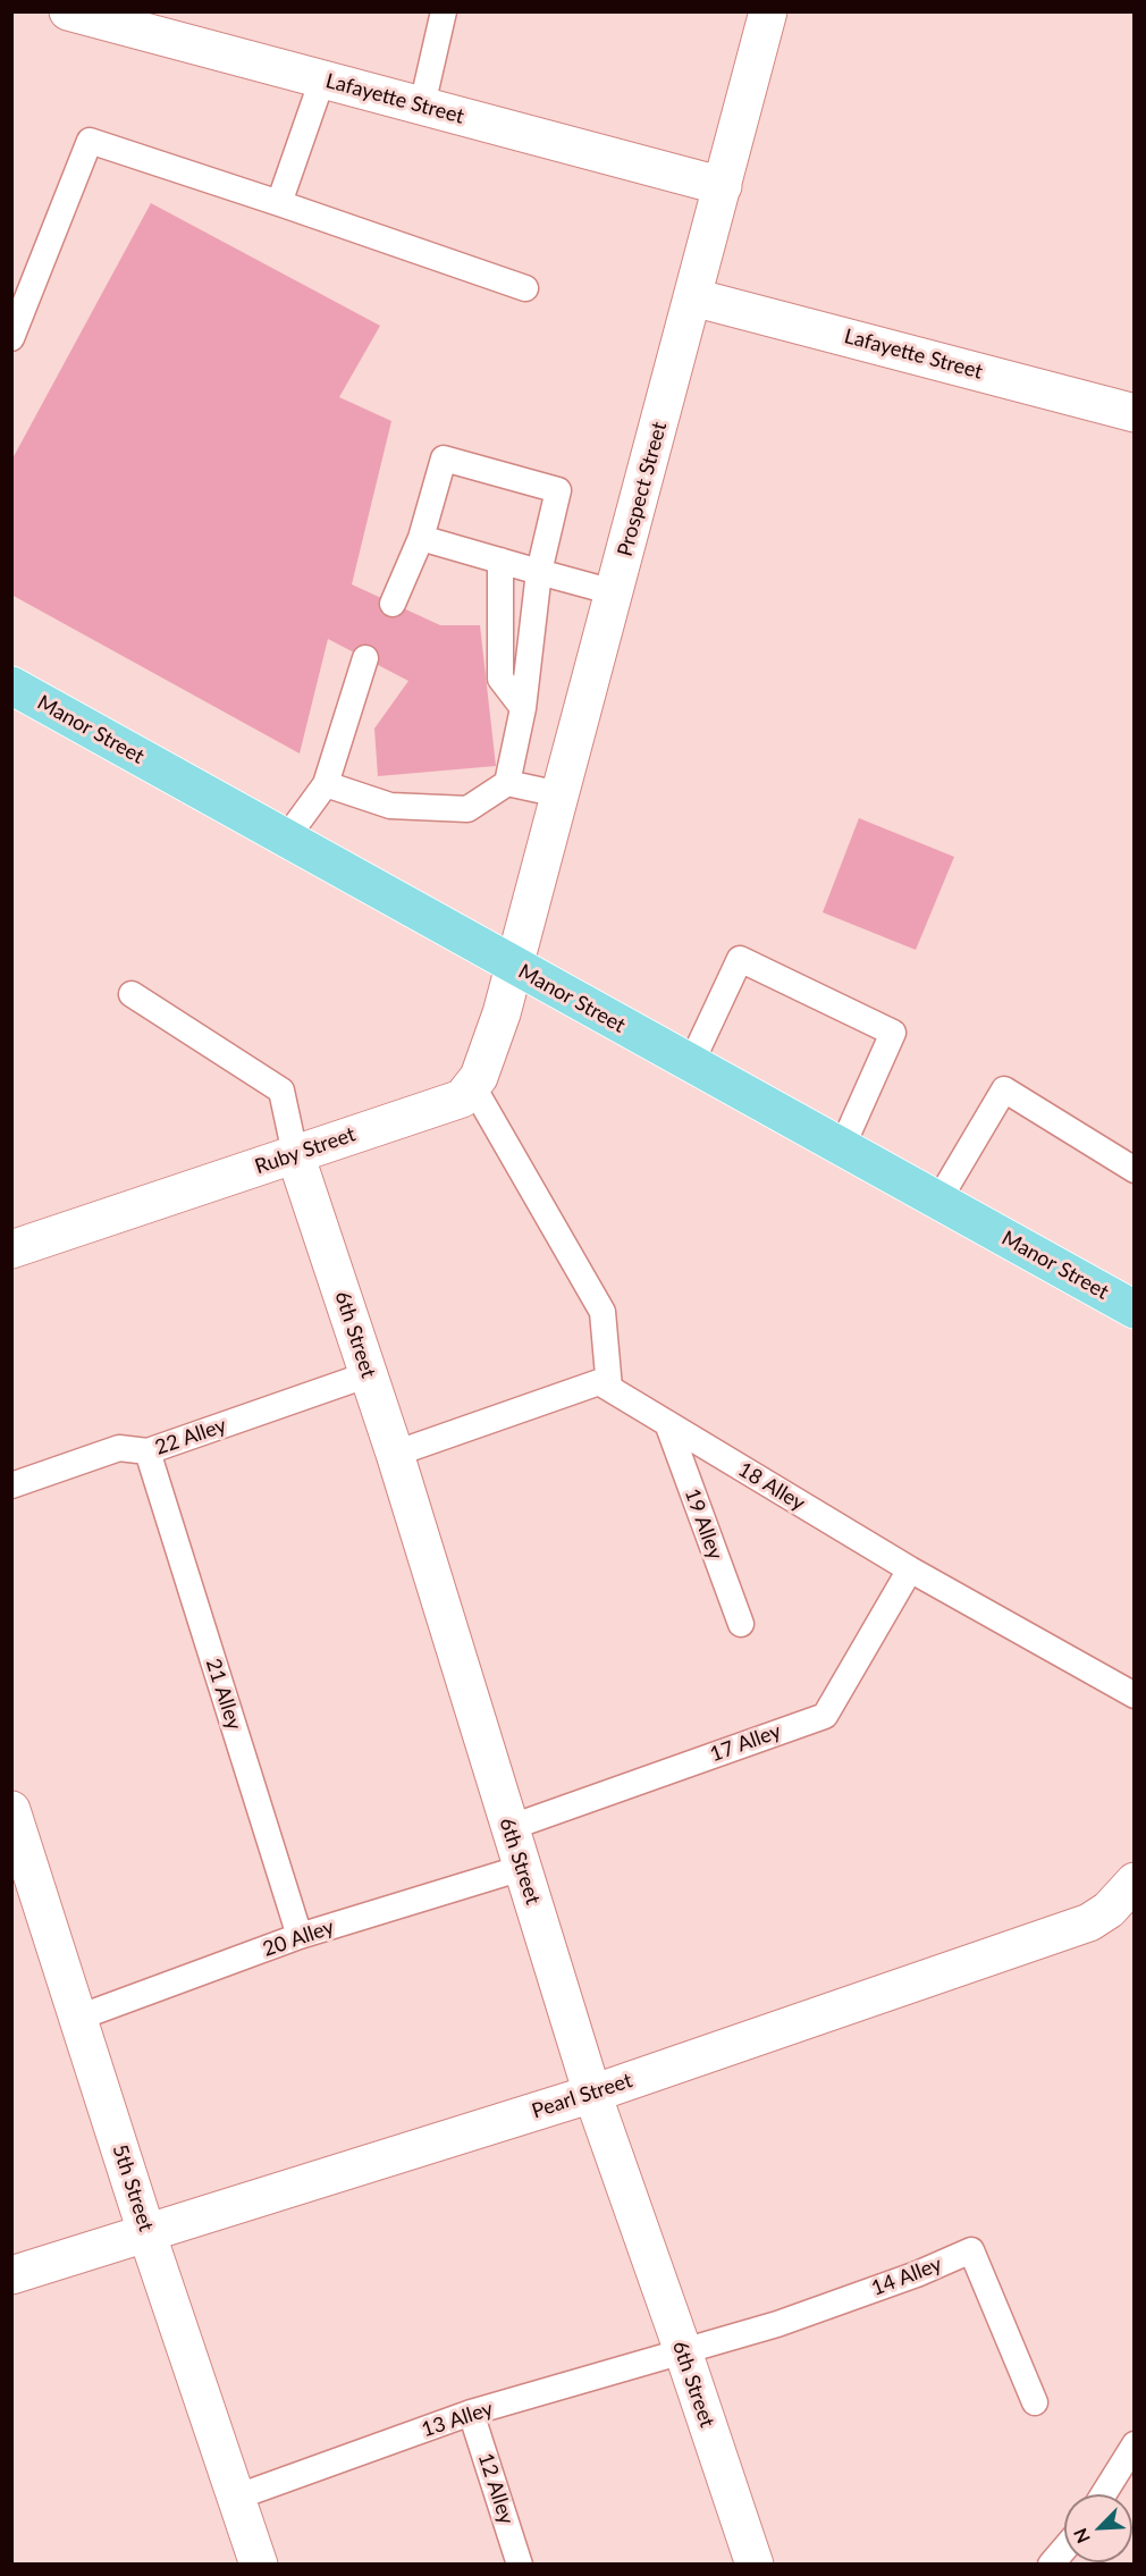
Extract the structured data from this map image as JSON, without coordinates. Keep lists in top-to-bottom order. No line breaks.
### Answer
{"streets":{"main road":["Manor Street"],"street":["Lafayette Street","Prospect Street","Ruby Street","6th Street","Pearl Street","5th Street"],"lane":["22 Alley","18 Alley","19 Alley","21 Alley","17 Alley","20 Alley","14 Alley","13 Alley","12 Alley"]},"crossings":[["Lafayette Street","Prospect Street"],["Prospect Street","Manor Street"],["Prospect Street","Ruby Street"],["Manor Street","Ruby Street"],["Ruby Street","6th Street"],["6th Street","22 Alley"],["6th Street","17 Alley"],["6th Street","20 Alley"],["6th Street","Pearl Street"],["6th Street","14 Alley"],["6th Street","13 Alley"],["22 Alley","21 Alley"],["18 Alley","19 Alley"],["18 Alley","17 Alley"],["21 Alley","20 Alley"],["20 Alley","5th Street"],["Pearl Street","5th Street"],["5th Street","13 Alley"],["14 Alley","13 Alley"],["13 Alley","12 Alley"]],"north":"bottom left"}
